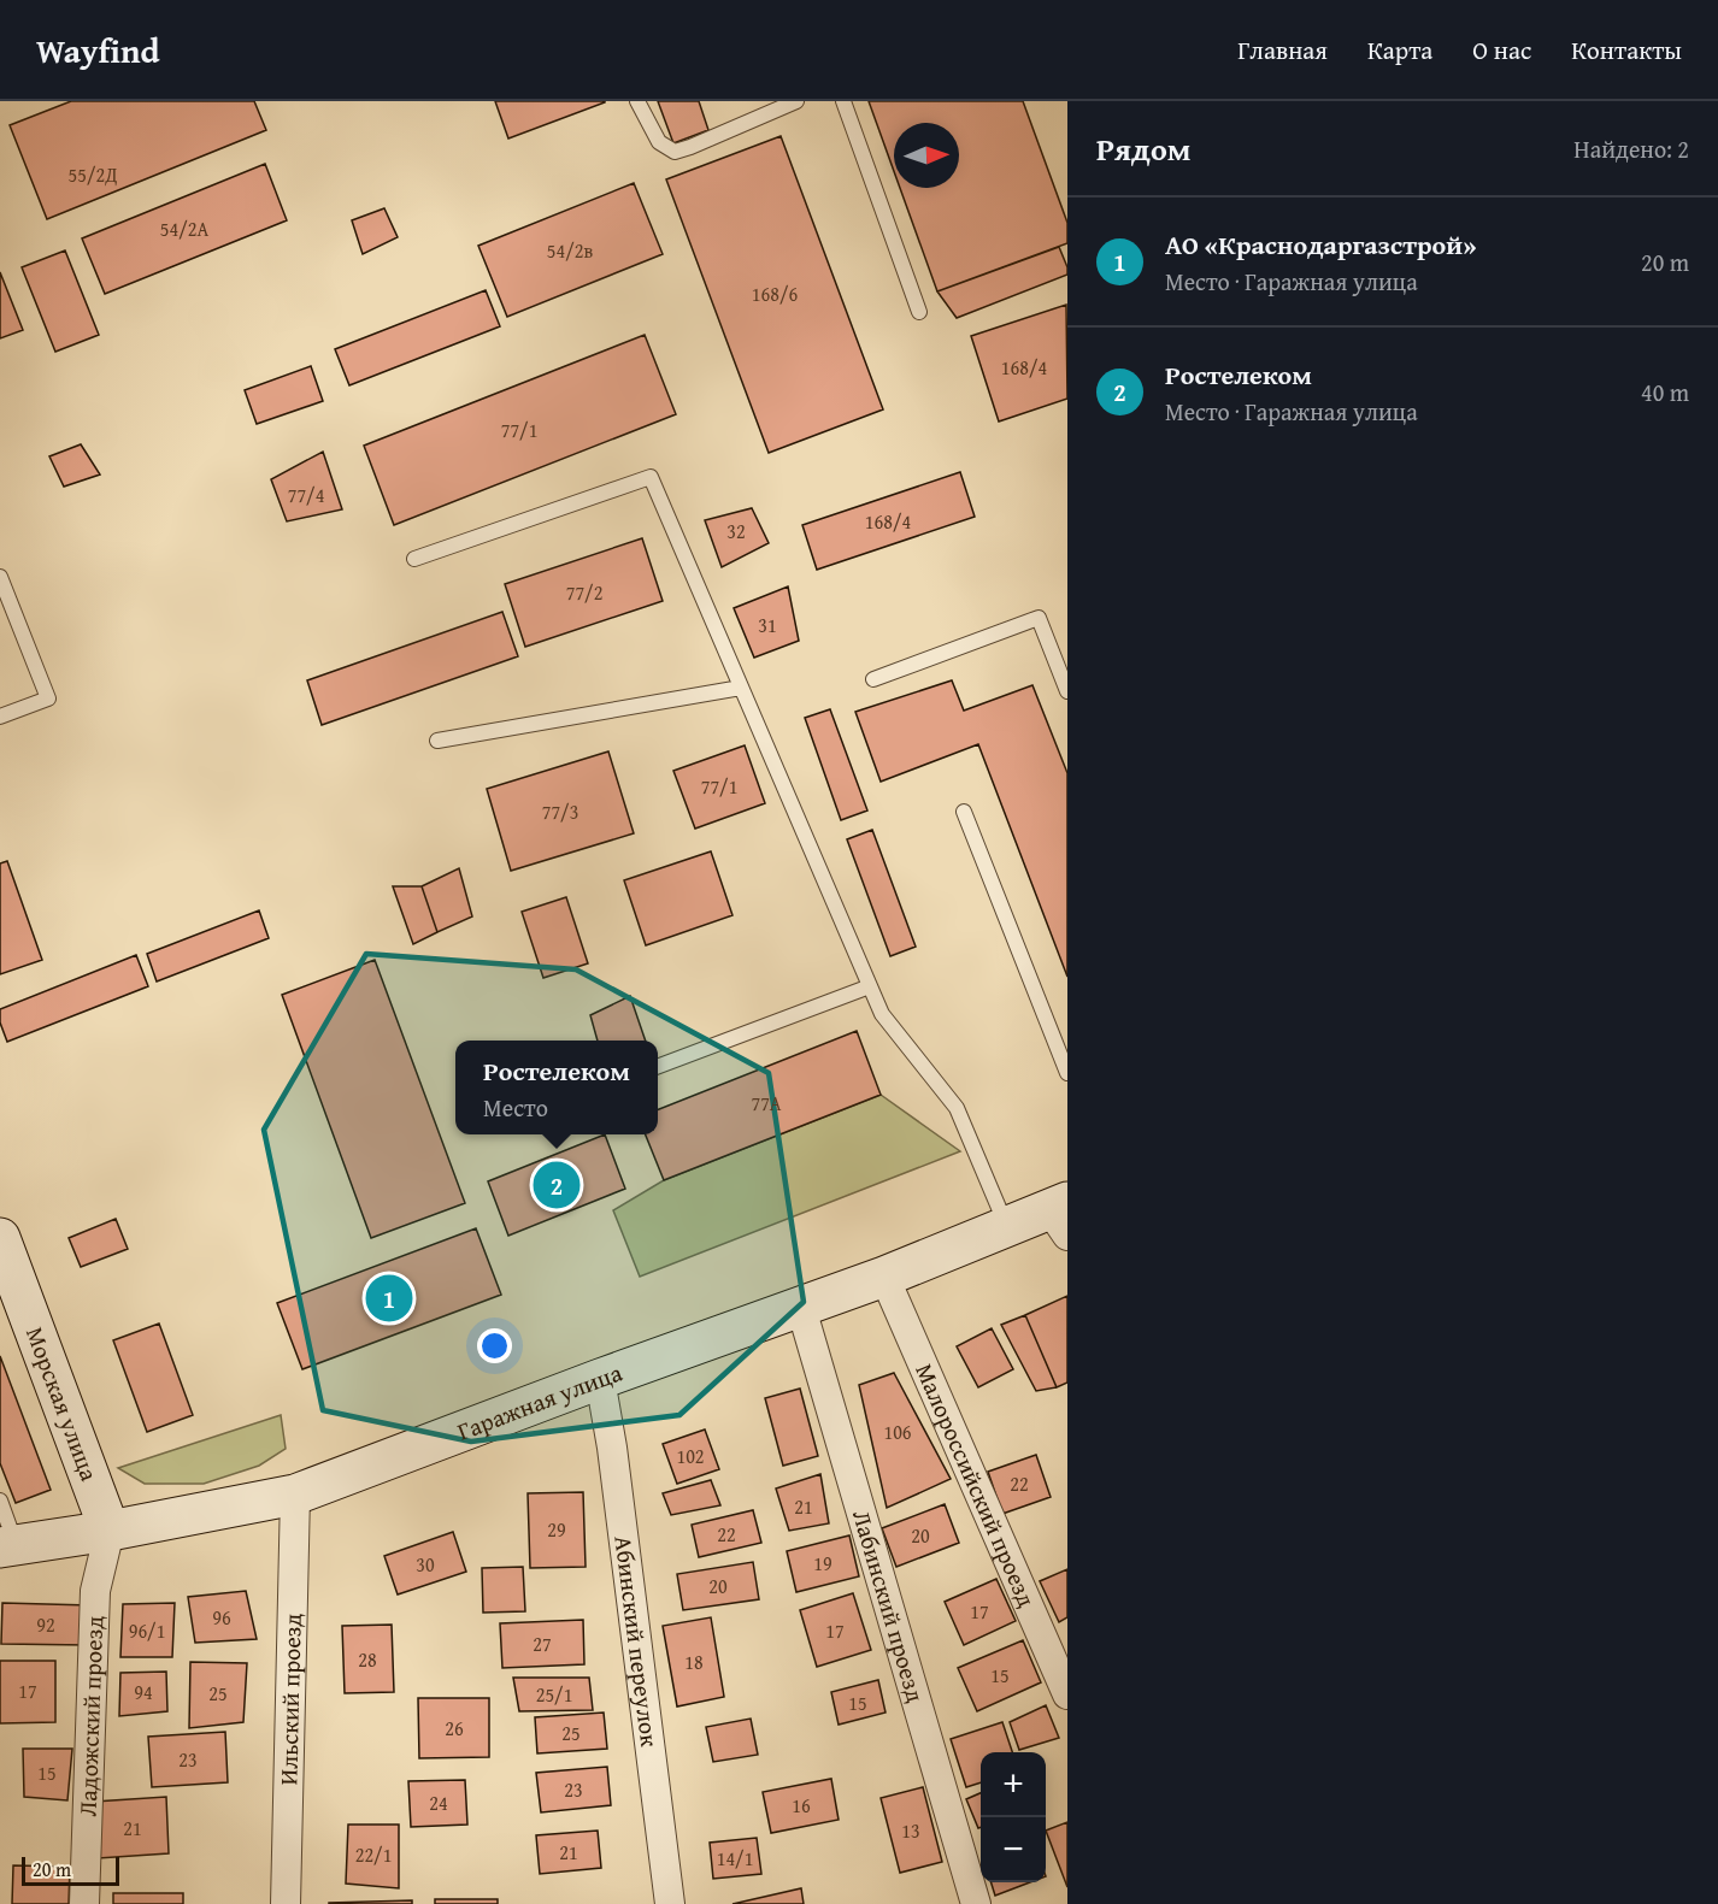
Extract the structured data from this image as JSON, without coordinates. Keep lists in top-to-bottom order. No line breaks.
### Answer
{"streets":{"street":["Гаражная улица","Морская улица","Малороссийский проезд","Лабинский проезд","Абинский переулок","Ильский проезд","Ладожский проезд"]},"crossings":[["Гаражная улица","Морская улица"],["Гаражная улица","Малороссийский проезд"],["Гаражная улица","Лабинский проезд"],["Гаражная улица","Абинский переулок"],["Гаражная улица","Ильский проезд"],["Гаражная улица","Ладожский проезд"],["Морская улица","Ладожский проезд"]],"house_numbers":["55/2Д","54/2А","54/2в","168/6","168/4","77/1","77/4","168/4","32","77/2","31","77/1","77/3","77А","106","102","22","21","29","22","20","19","30","20","17","96","92","96/1","17","27","28","18","15","17","94","25","25/1","15","26","25","23","15","23","24","16","21","13","21","22/1","14/1"],"scale_bar":"20 m","north":"right","page":{"header":"Wayfind","nav":["Главная","Карта","О нас","Контакты"],"heading":["Рядом","Найдено: 2"],"list":[{"mark":"1","name":"АО «Краснодаргазстрой»","note":"Место · Гаражная улица","value":"20 m"},{"mark":"2","name":"Ростелеком","note":"Место · Гаражная улица","value":"40 m"}],"popup":["Ростелеком","Место"],"pins":["2","1"],"map_buttons":["+","−"],"scale":"20 m"}}
